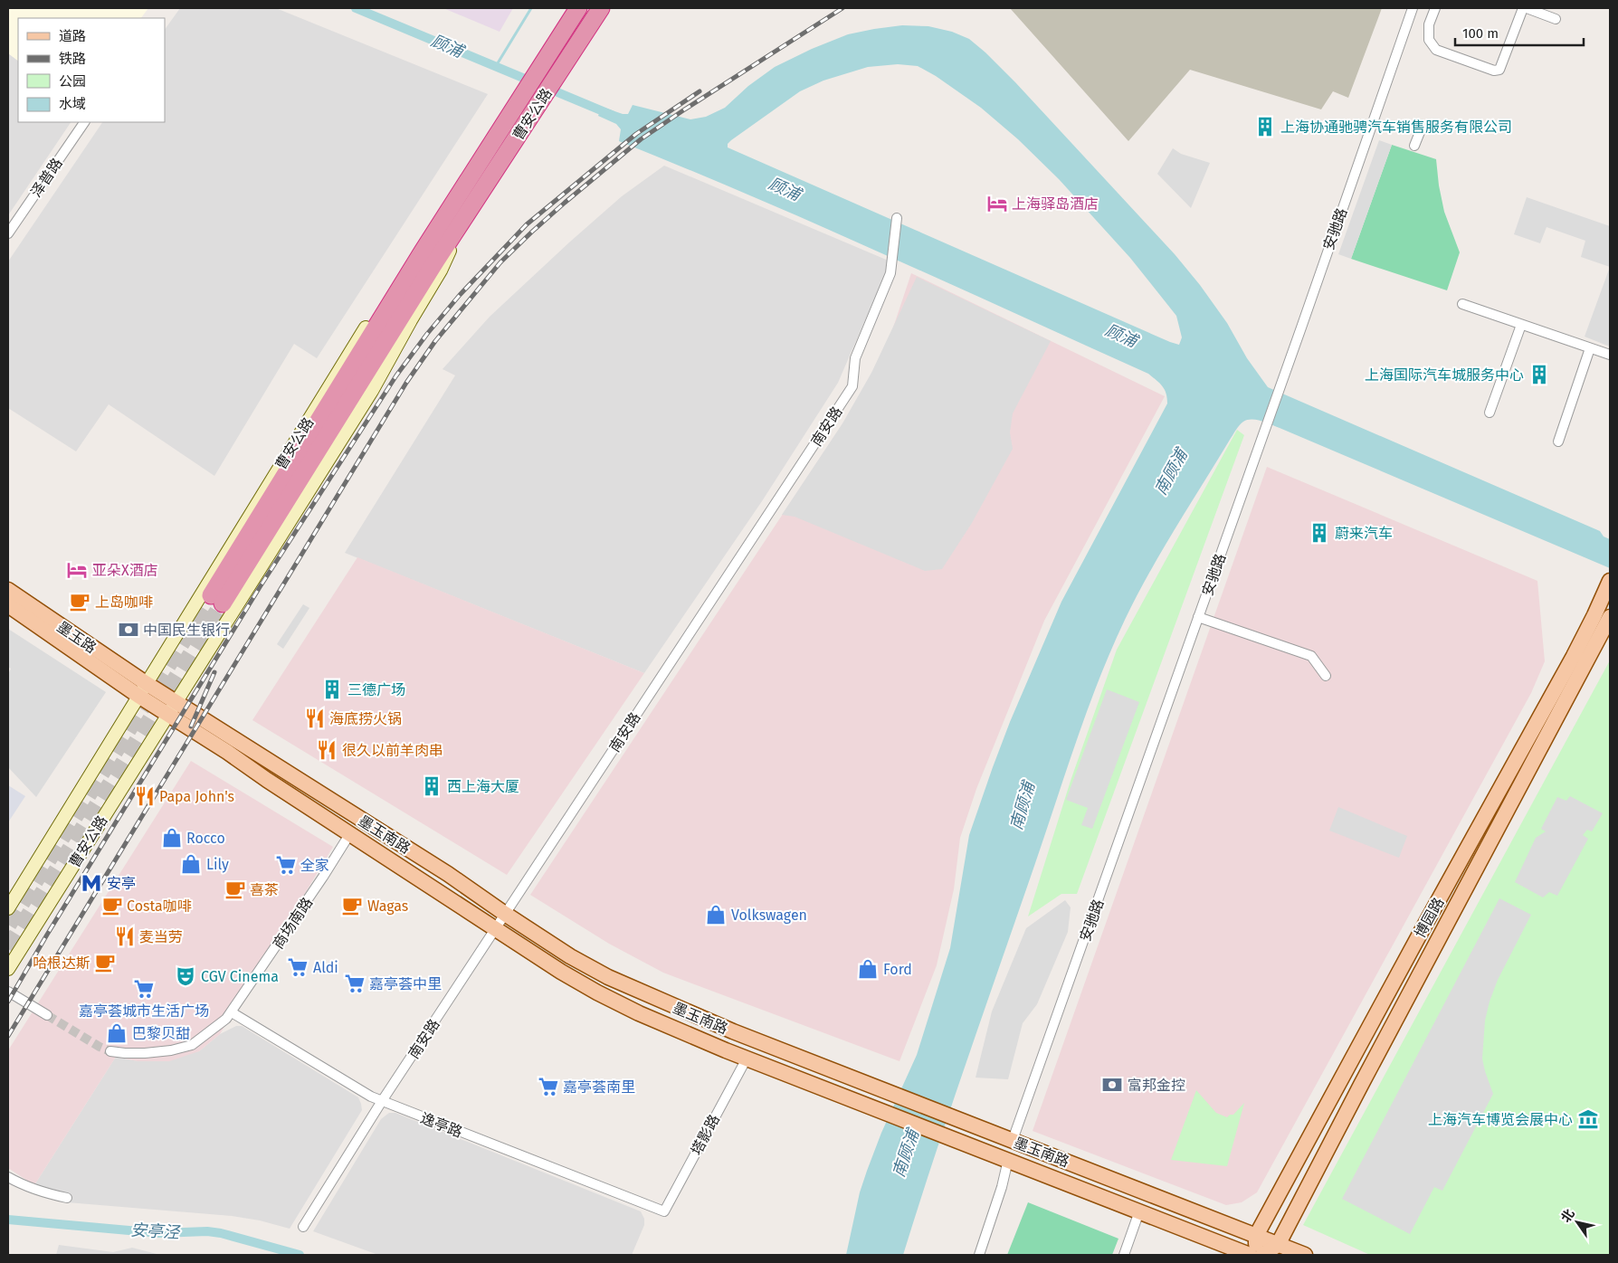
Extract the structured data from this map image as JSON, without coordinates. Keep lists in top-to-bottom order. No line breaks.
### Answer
{"streets":{"highway":["曹安公路"],"main road":["墨玉路","墨玉南路","博园路"],"street":["泽普路","安驰路","南安路","商场南路","逸亭路","塔影路"]},"crossings":[["曹安公路","墨玉路"],["曹安公路","墨玉南路"],["安驰路","墨玉南路"],["南安路","墨玉南路"],["南安路","逸亭路"],["墨玉路","墨玉南路"],["墨玉南路","博园路"],["墨玉南路","商场南路"],["墨玉南路","塔影路"],["商场南路","逸亭路"],["逸亭路","塔影路"]],"water":["顾浦","南顾浦","安亭泾"],"places":{"building":["上海协通驰骋汽车销售服务有限公司","上海国际汽车城服务中心","蔚来汽车","三德广场","西上海大厦"],"hotel":["上海驿岛酒店","亚朵X酒店"],"cafe":["上岛咖啡","喜茶","Costa咖啡","Wagas","哈根达斯"],"bank":["中国民生银行","富邦金控"],"restaurant":["海底捞火锅","很久以前羊肉串","Papa John's","麦当劳"],"shop":["Rocco","Lily","Volkswagen","Ford","巴黎贝甜"],"supermarket":["全家","Aldi","嘉亭荟中里","嘉亭荟城市生活广场","嘉亭荟南里"],"metro station":["安亭"],"theatre":["CGV Cinema"],"museum":["上海汽车博览会展中心"]},"legend":["道路","铁路","公园","水域"],"scale_bar":"100 m","north":"top left"}
